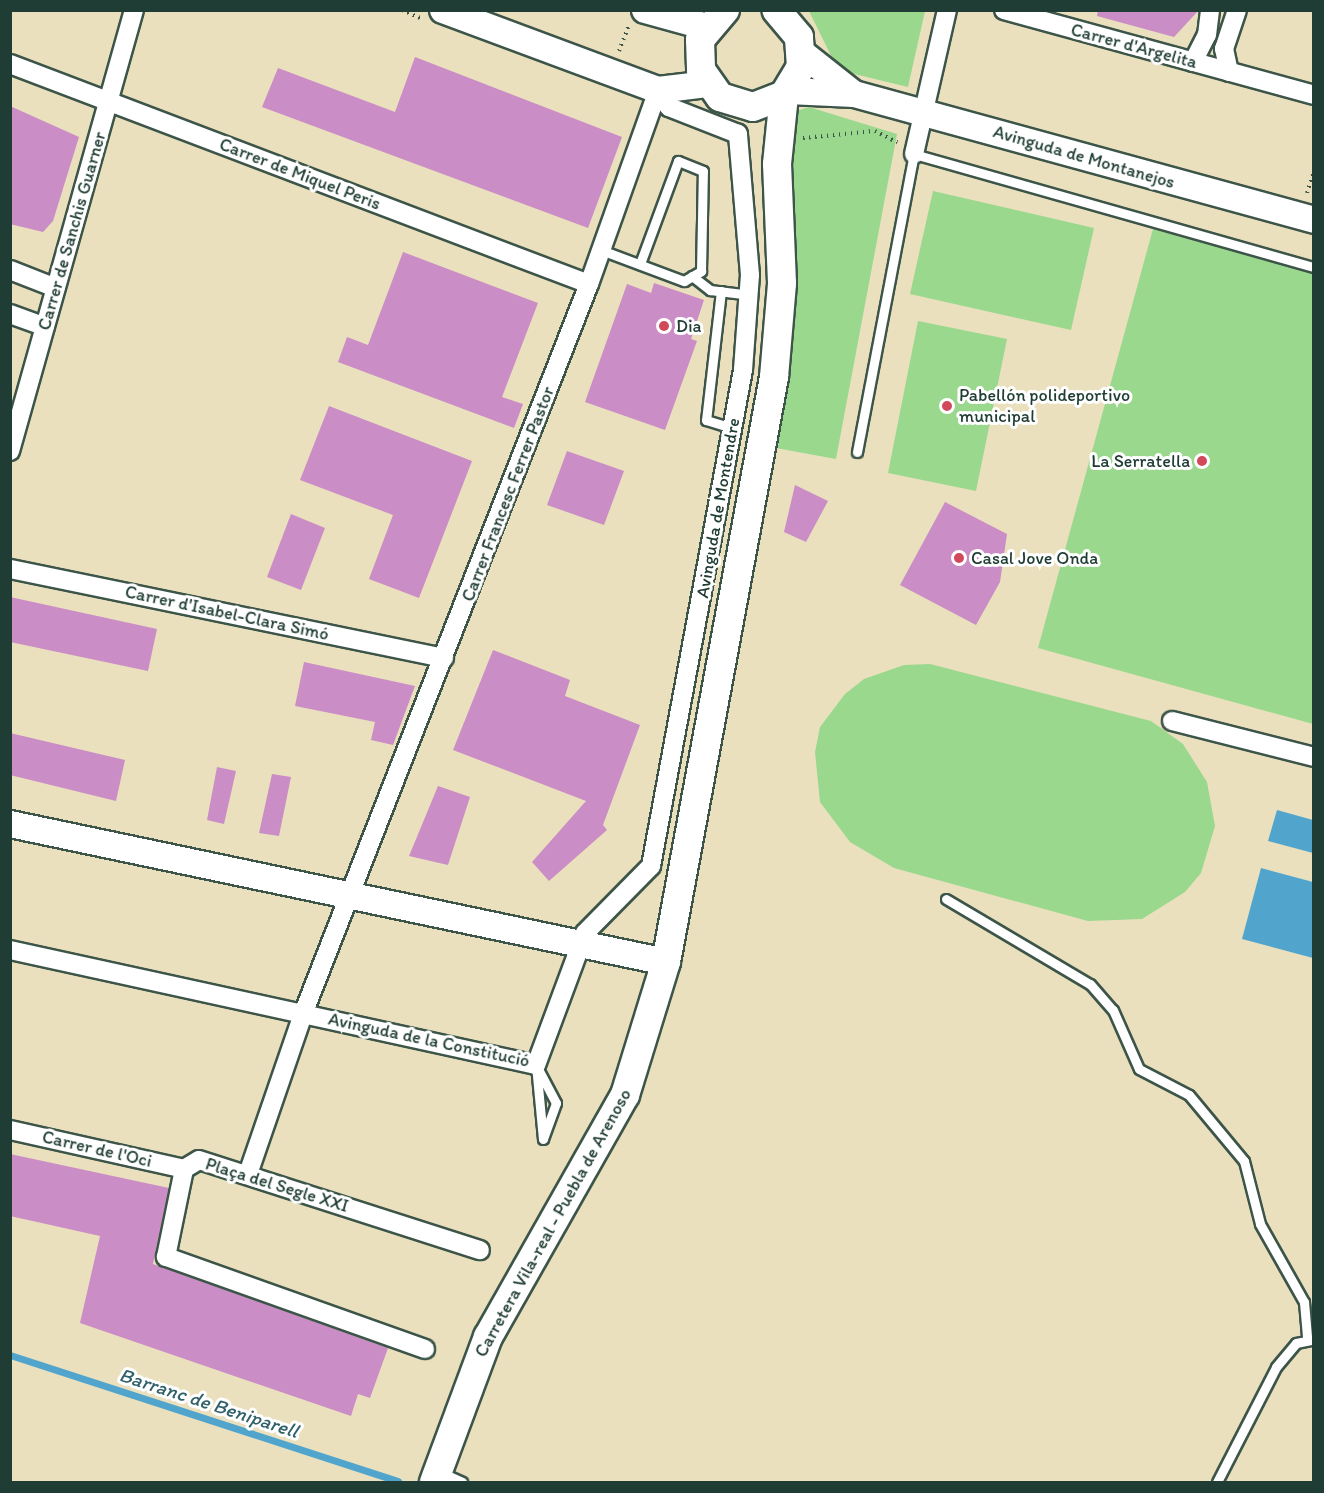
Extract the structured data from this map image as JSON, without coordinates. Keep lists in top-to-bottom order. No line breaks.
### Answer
{"streets":{"main road":["Avinguda de Montendre","Carretera Vila-real - Puebla de Arenoso"],"street":["Carrer d'Argelita","Avinguda de Montanejos","Carrer de Miquel Peris","Carrer de Sanchis Guarner","Carrer Francesc Ferrer Pastor","Carrer d'Isabel-Clara Simó","Avinguda de la Constitució","Carrer de l'Oci","Plaça del Segle XXI"]},"crossings":[["Avinguda de Montanejos","Avinguda de Montendre"],["Carrer de Miquel Peris","Carrer de Sanchis Guarner"],["Carrer de Miquel Peris","Carrer Francesc Ferrer Pastor"],["Carrer Francesc Ferrer Pastor","Avinguda de Montendre"],["Carrer Francesc Ferrer Pastor","Carrer d'Isabel-Clara Simó"],["Carrer Francesc Ferrer Pastor","Avinguda de la Constitució"],["Avinguda de Montendre","Avinguda de la Constitució"],["Avinguda de Montendre","Carretera Vila-real - Puebla de Arenoso"],["Carrer de l'Oci","Plaça del Segle XXI"]],"water":["Barranc de Beniparell"],"places":["Dia","Pabellón polideportivo municipal","La Serratella","Casal Jove Onda"]}
